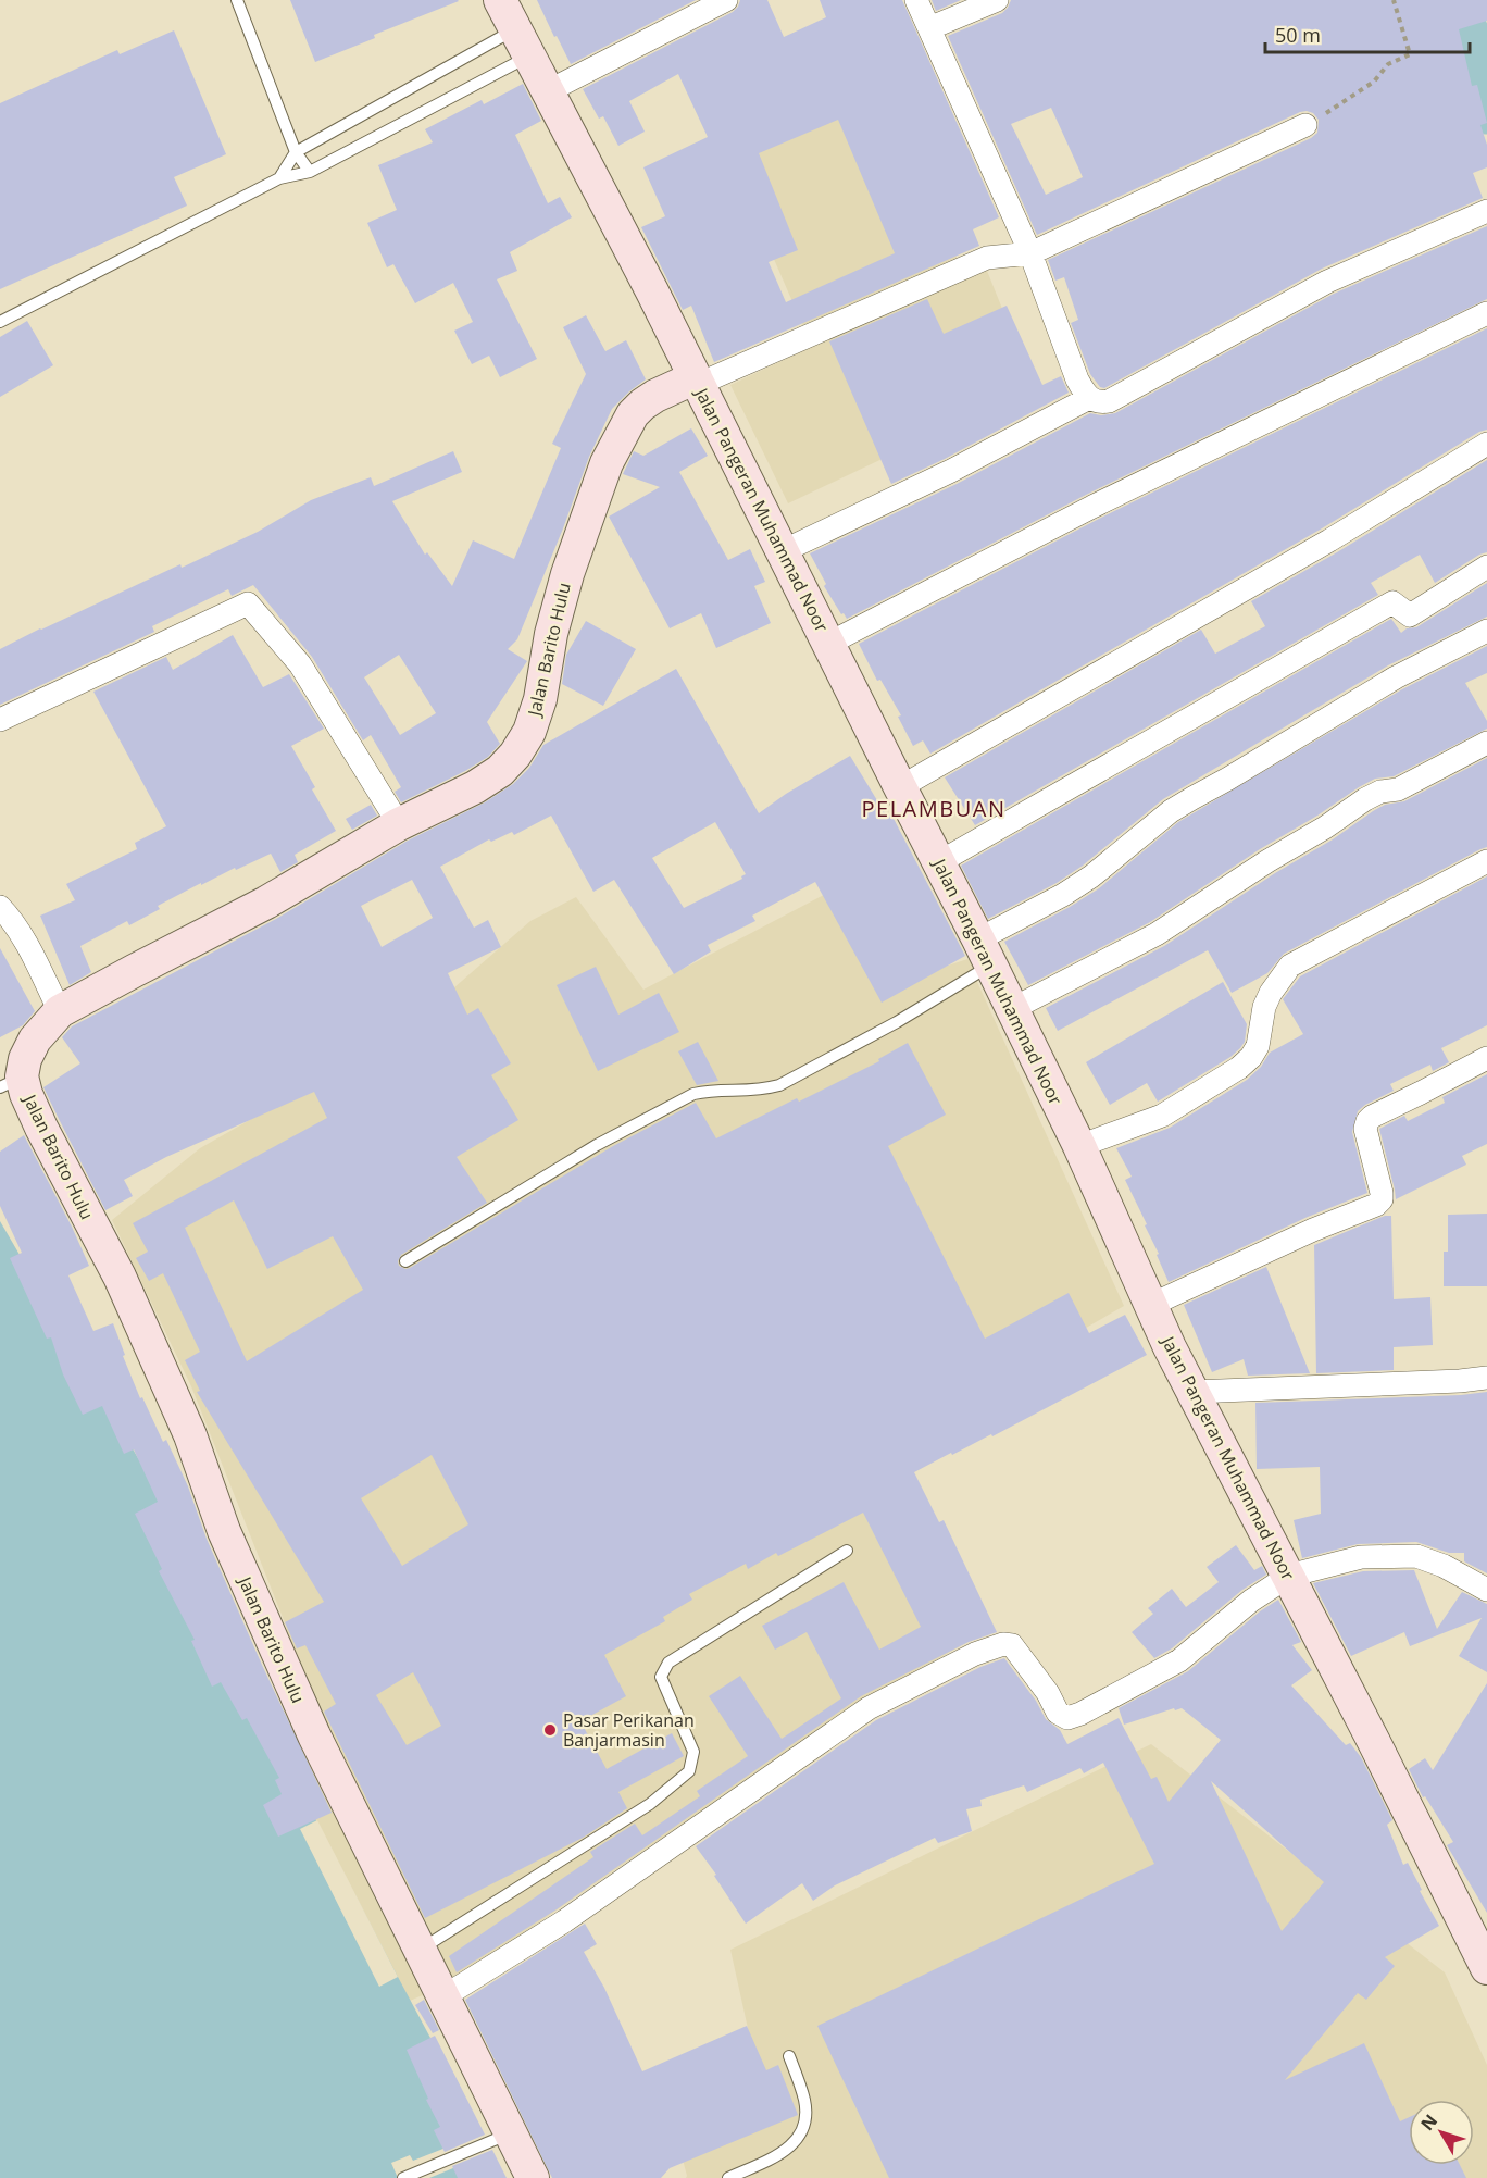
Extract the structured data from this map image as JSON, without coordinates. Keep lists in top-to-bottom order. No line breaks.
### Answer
{"streets":{"street":["Jalan Pangeran Muhammad Noor","Jalan Barito Hulu"]},"crossings":[["Jalan Pangeran Muhammad Noor","Jalan Barito Hulu"]],"districts":["PELAMBUAN"],"places":["Pasar Perikanan Banjarmasin"],"scale_bar":"50 m","north":"top left"}
